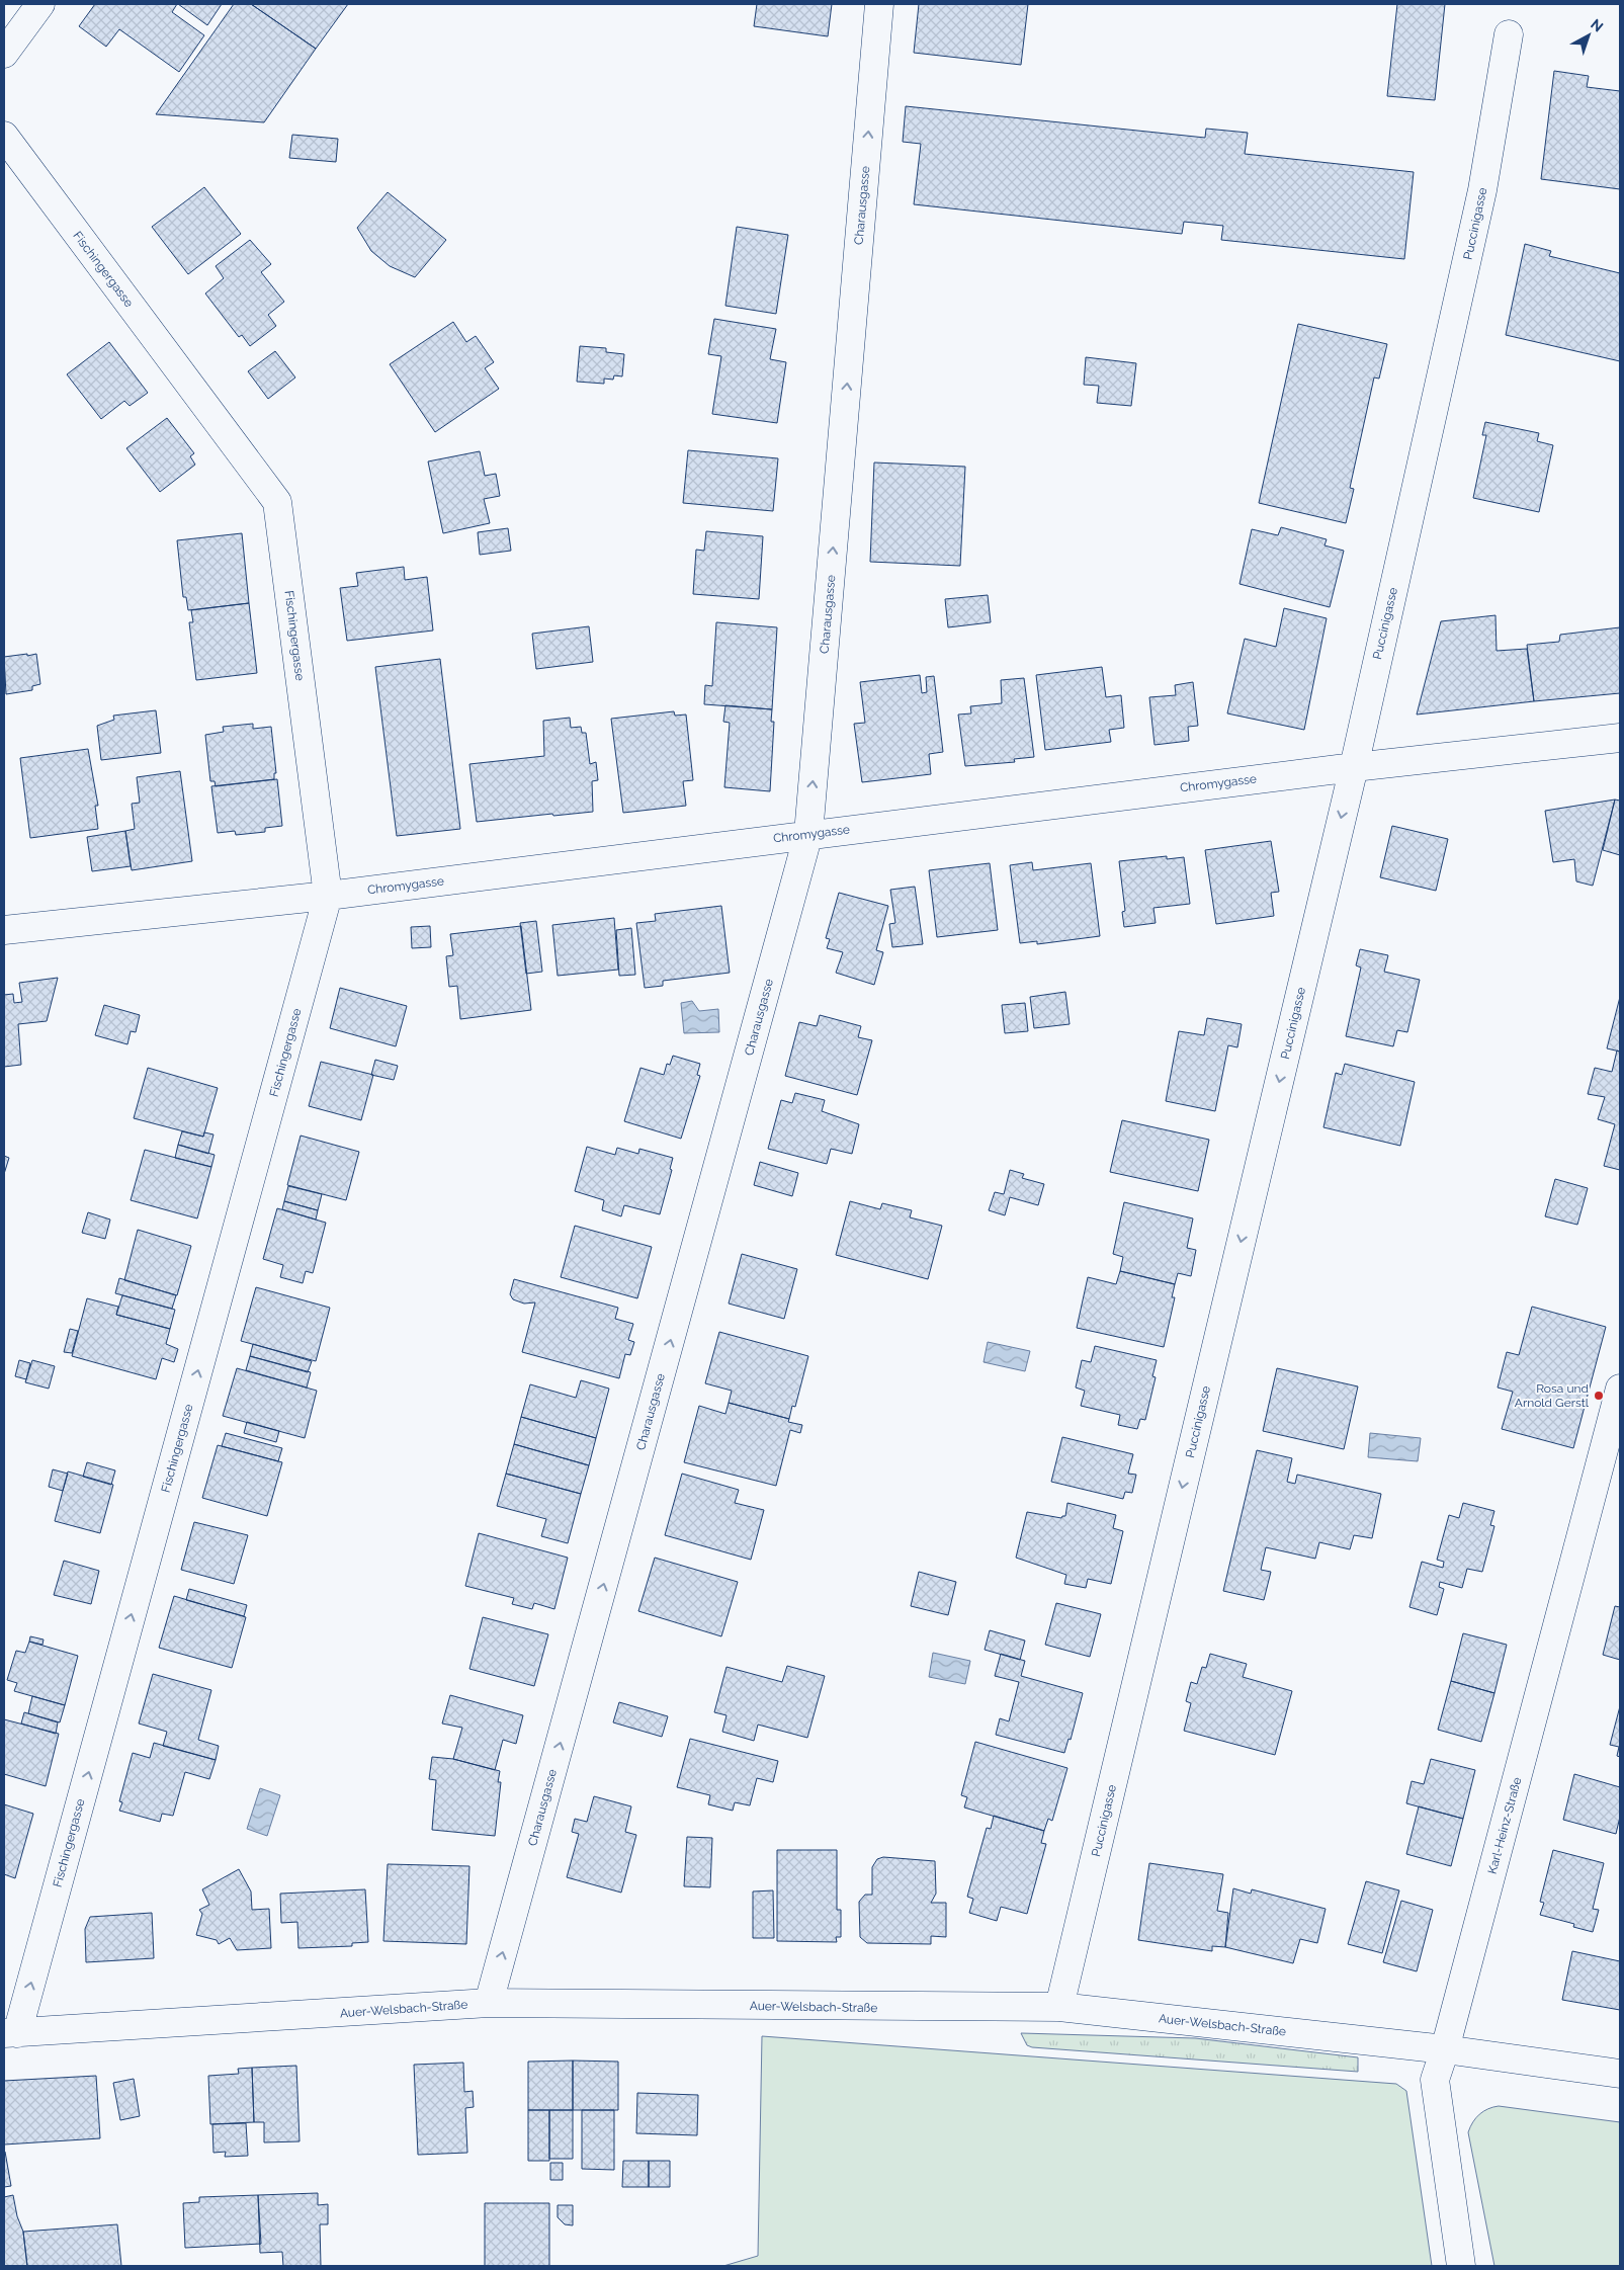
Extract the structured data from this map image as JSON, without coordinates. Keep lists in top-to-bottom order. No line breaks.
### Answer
{"streets":{"street":["Charausgasse","Puccinigasse","Fischingergasse","Chromygasse","Karl-Heinz-Straße","Auer-Welsbach-Straße"]},"crossings":[["Charausgasse","Chromygasse"],["Charausgasse","Auer-Welsbach-Straße"],["Puccinigasse","Chromygasse"],["Puccinigasse","Auer-Welsbach-Straße"],["Fischingergasse","Chromygasse"],["Fischingergasse","Auer-Welsbach-Straße"],["Karl-Heinz-Straße","Auer-Welsbach-Straße"]],"one_way":["Charausgasse","Puccinigasse","Fischingergasse"],"places":["Rosa und Arnold Gerstl"],"north":"top right"}
